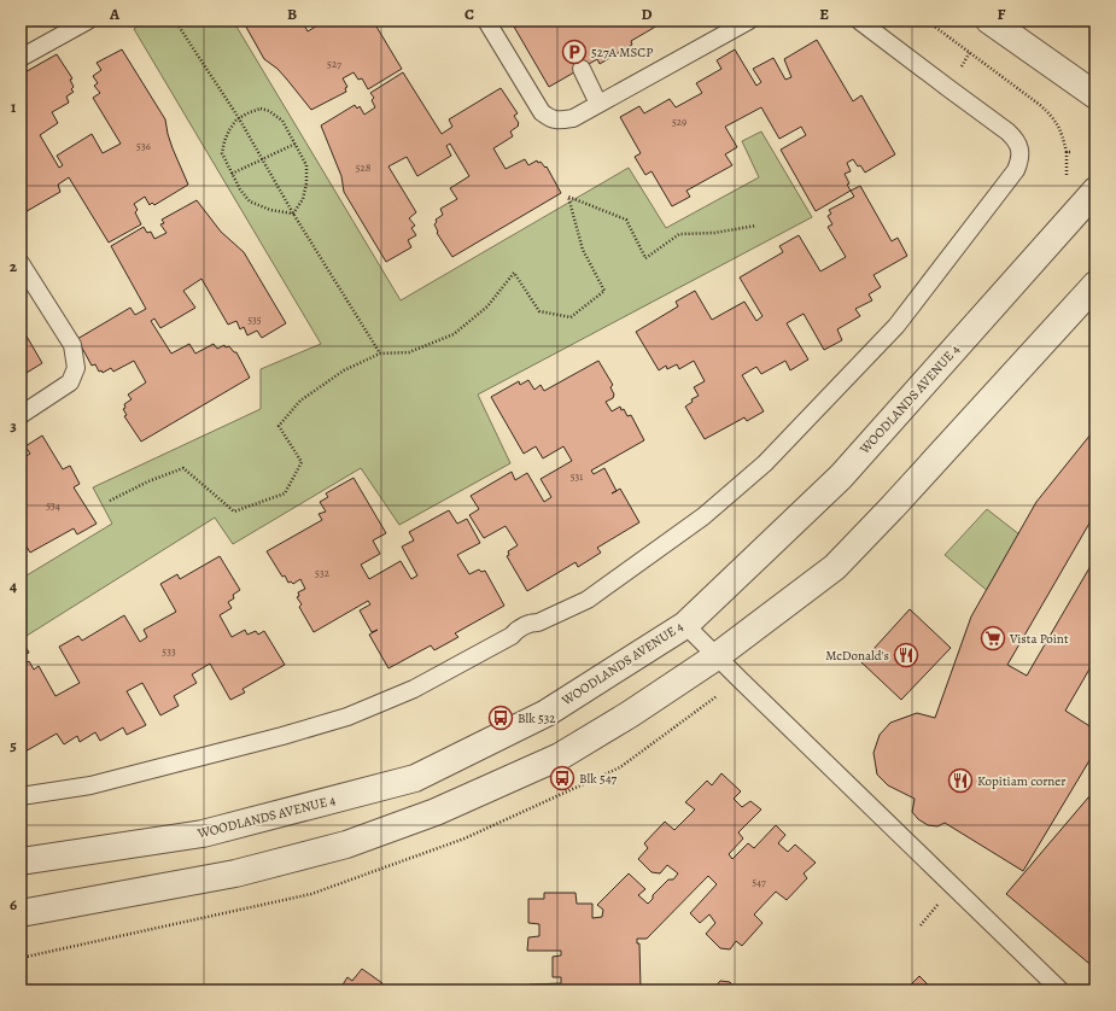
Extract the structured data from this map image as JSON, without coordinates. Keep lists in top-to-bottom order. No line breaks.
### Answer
{"streets":{"street":["WOODLANDS AVENUE 4"]},"places":{"parking":["527A MSCP"],"supermarket":["Vista Point"],"restaurant":["McDonald's","Kopitiam corner"],"bus stop":["Blk 532","Blk 547"]},"house_numbers":["527","529","536","528","535","531","534","532","533","547"],"grid":{"columns":["A","B","C","D","E","F"],"rows":["1","2","3","4","5","6"]}}
